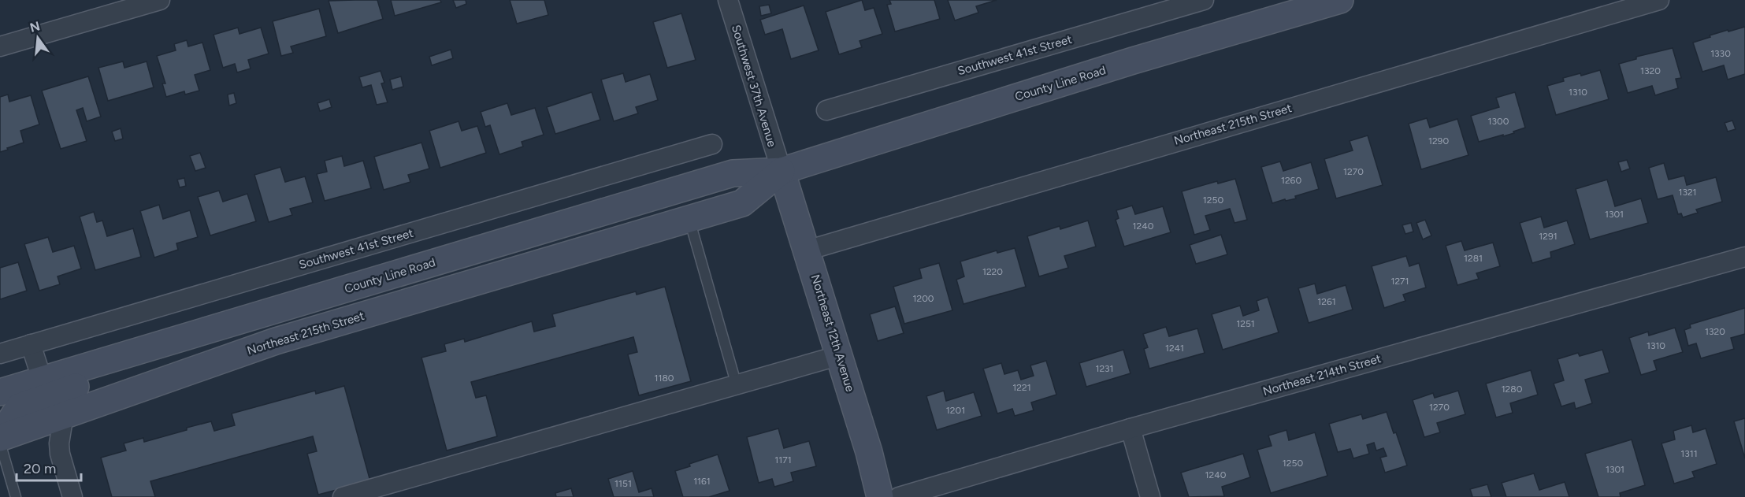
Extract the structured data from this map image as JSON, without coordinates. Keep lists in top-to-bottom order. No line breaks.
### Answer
{"streets":{"street":["Southwest 41st Street","County Line Road","Southwest 37th Avenue","Northeast 215th Street","Northeast 12th Avenue","Northeast 214th Street"]},"crossings":[["County Line Road","Southwest 37th Avenue"],["County Line Road","Northeast 215th Street"],["County Line Road","Northeast 12th Avenue"],["Southwest 37th Avenue","Northeast 12th Avenue"],["Northeast 215th Street","Northeast 12th Avenue"]],"house_numbers":["1330","1320","1310","1300","1290","1270","1260","1321","1250","1301","1240","1291","1281","1220","1271","1200","1261","1251","1320","1310","1241","1231","1180","1221","1280","1270","1201","1311","1171","1250","1301","1240","1161","1151"],"scale_bar":"20 m","north":"top"}
